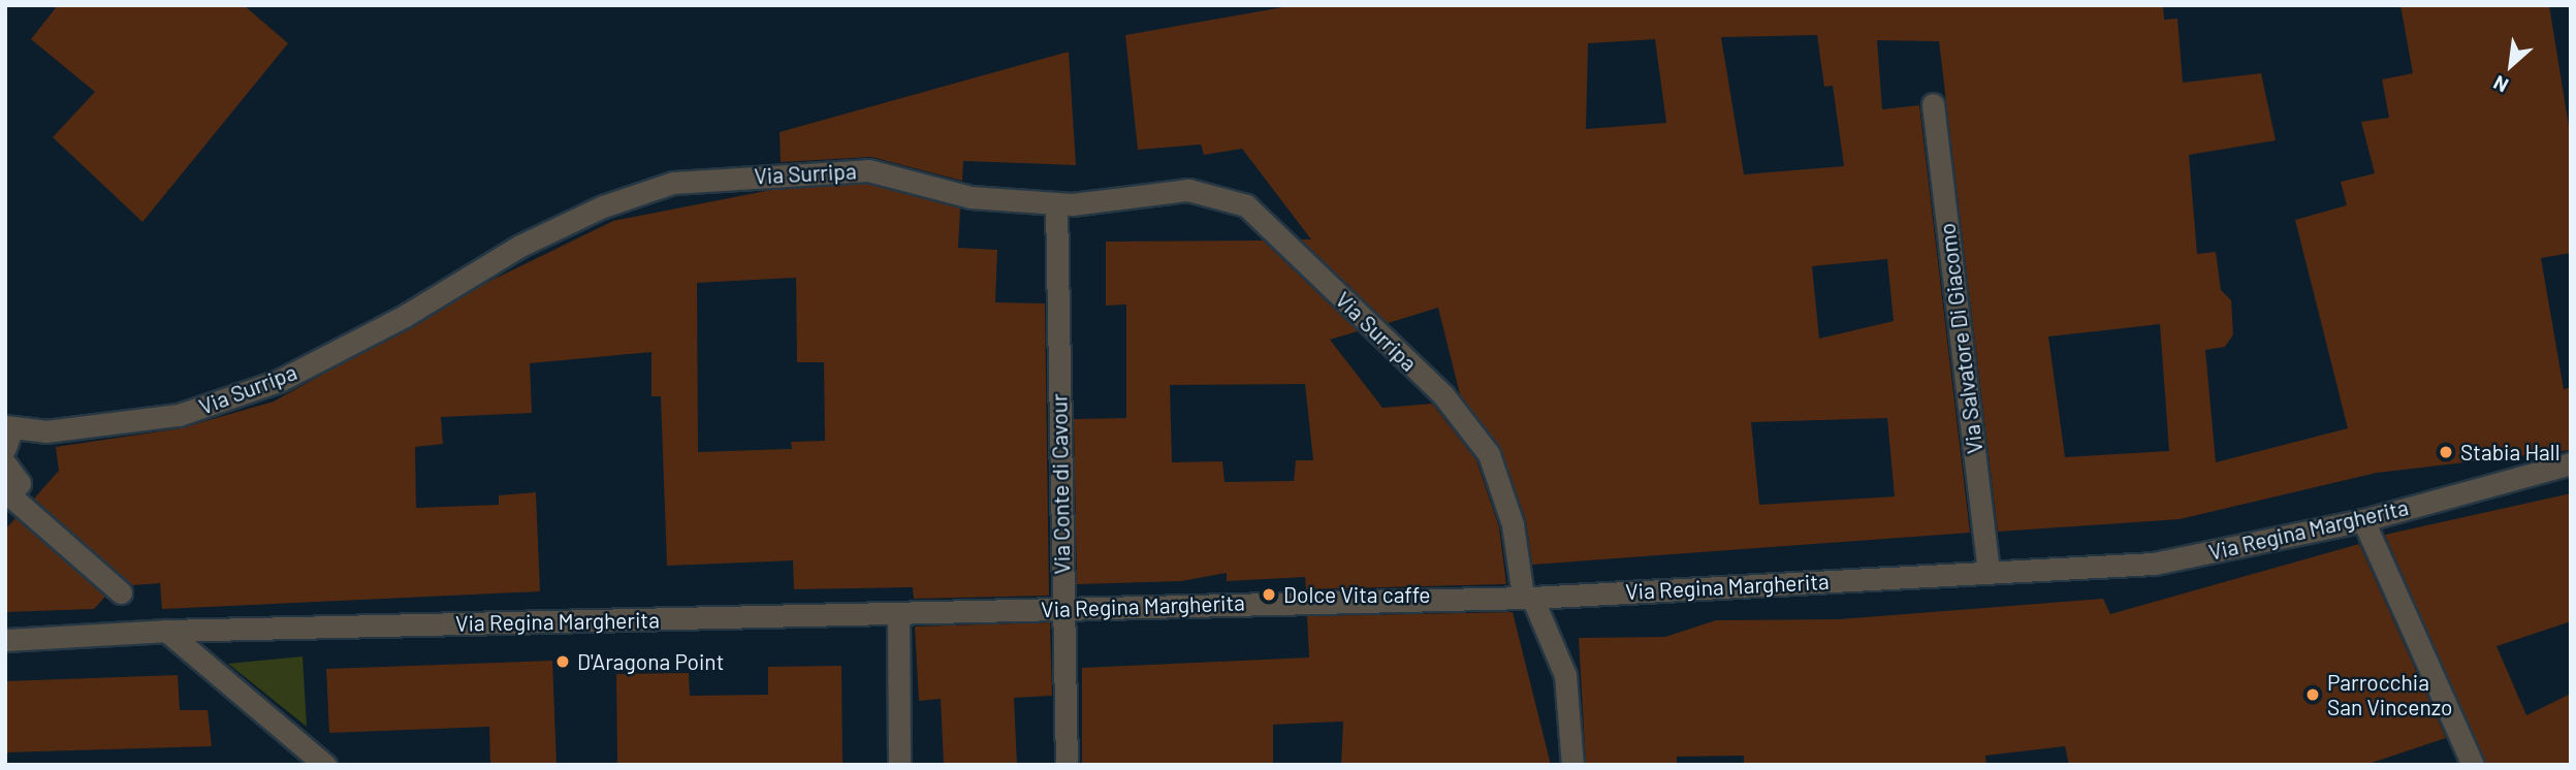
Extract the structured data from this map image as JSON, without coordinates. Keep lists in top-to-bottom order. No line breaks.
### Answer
{"streets":{"street":["Via Surripa","Via Salvatore Di Giacomo","Via Conte di Cavour","Via Regina Margherita"]},"crossings":[["Via Surripa","Via Conte di Cavour"],["Via Surripa","Via Regina Margherita"],["Via Salvatore Di Giacomo","Via Regina Margherita"],["Via Conte di Cavour","Via Regina Margherita"]],"places":["Stabia Hall","Dolce Vita caffe","D'Aragona Point","Parrocchia San Vincenzo"],"north":"bottom left"}
